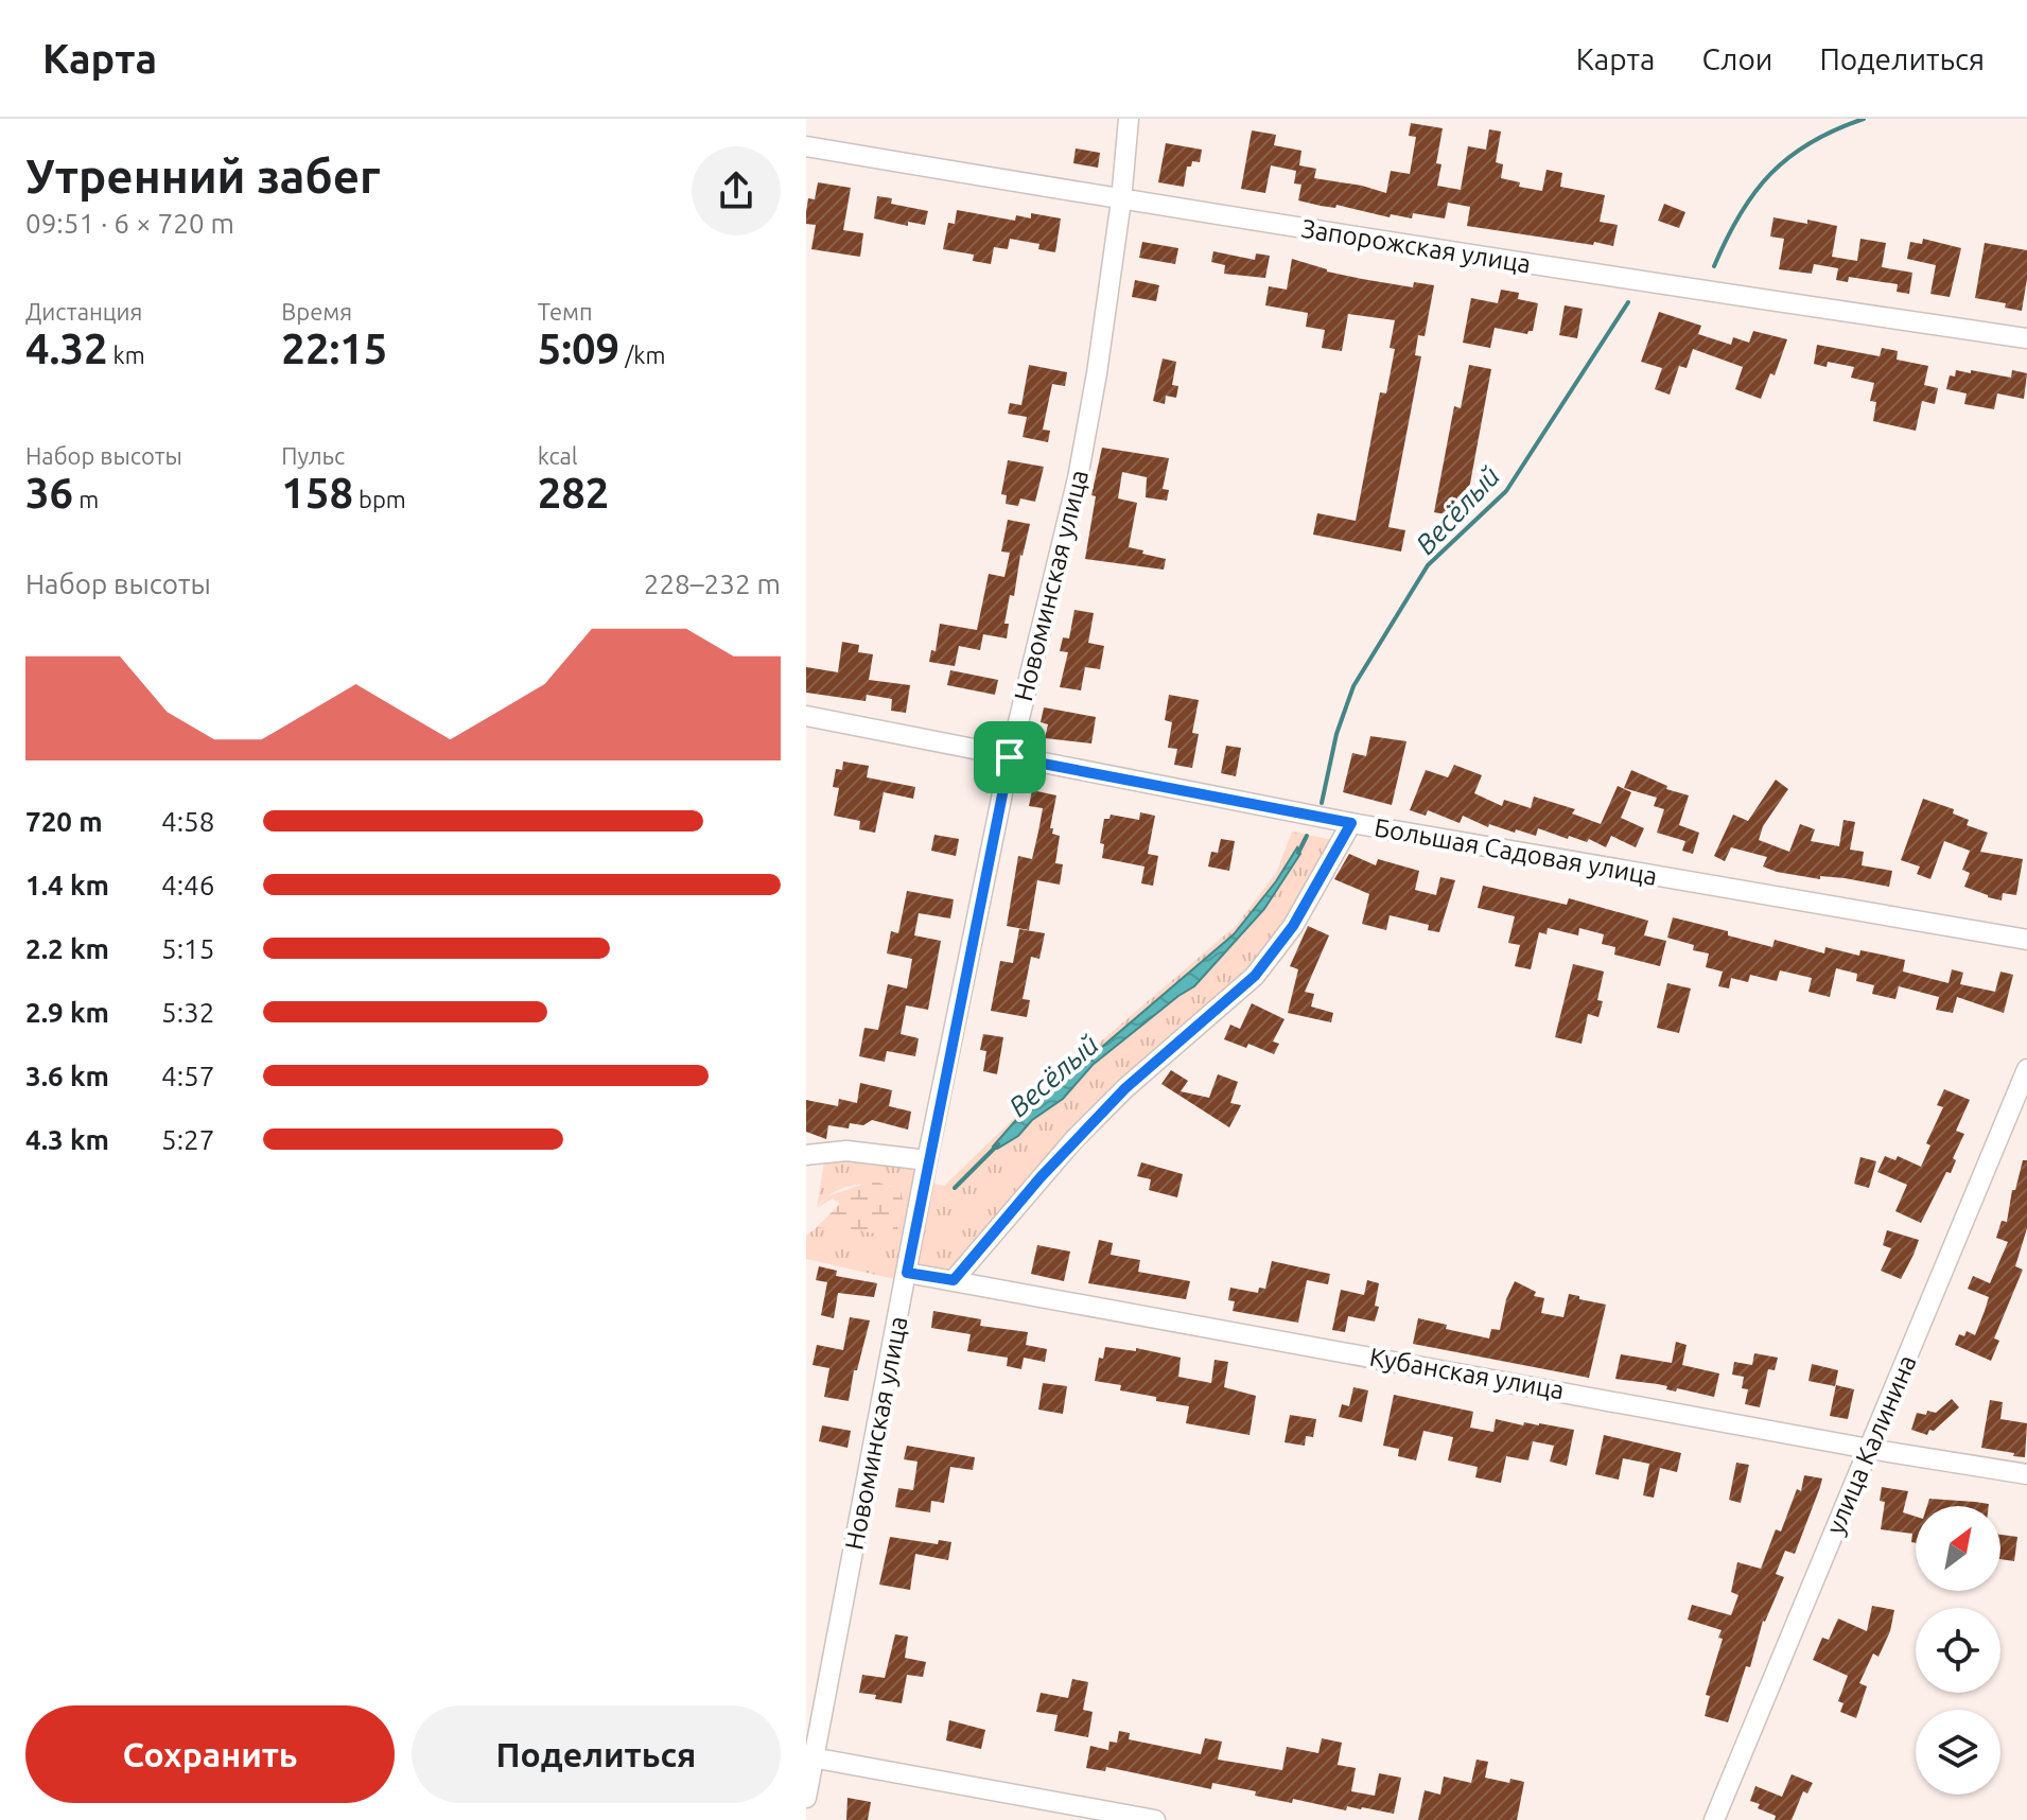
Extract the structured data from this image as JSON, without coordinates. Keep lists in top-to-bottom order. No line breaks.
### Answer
{"streets":{"street":["Запорожская улица","Новоминская улица","Большая Садовая улица","Кубанская улица","улица Калинина"]},"crossings":[["Запорожская улица","Новоминская улица"],["Новоминская улица","Большая Садовая улица"],["Новоминская улица","Кубанская улица"],["Кубанская улица","улица Калинина"]],"water":["Весёлый"],"north":"top right","page":{"header":"Карта","nav":["Карта","Слои","Поделиться"],"heading":["Утренний забег","09:51 · 6 × 720 m"],"stats":[["Дистанция","4.32 km"],["Время","22:15"],["Темп","5:09 /km"],["Набор высоты","36 m"],["Пульс","158 bpm"],["kcal","282"]],"chart":["Набор высоты","228–232 m"],"list":[{"name":"720 m","note":"4:58"},{"name":"1.4 km","note":"4:46"},{"name":"2.2 km","note":"5:15"},{"name":"2.9 km","note":"5:32"},{"name":"3.6 km","note":"4:57"},{"name":"4.3 km","note":"5:27"}],"buttons":["Сохранить","Поделиться"]}}
